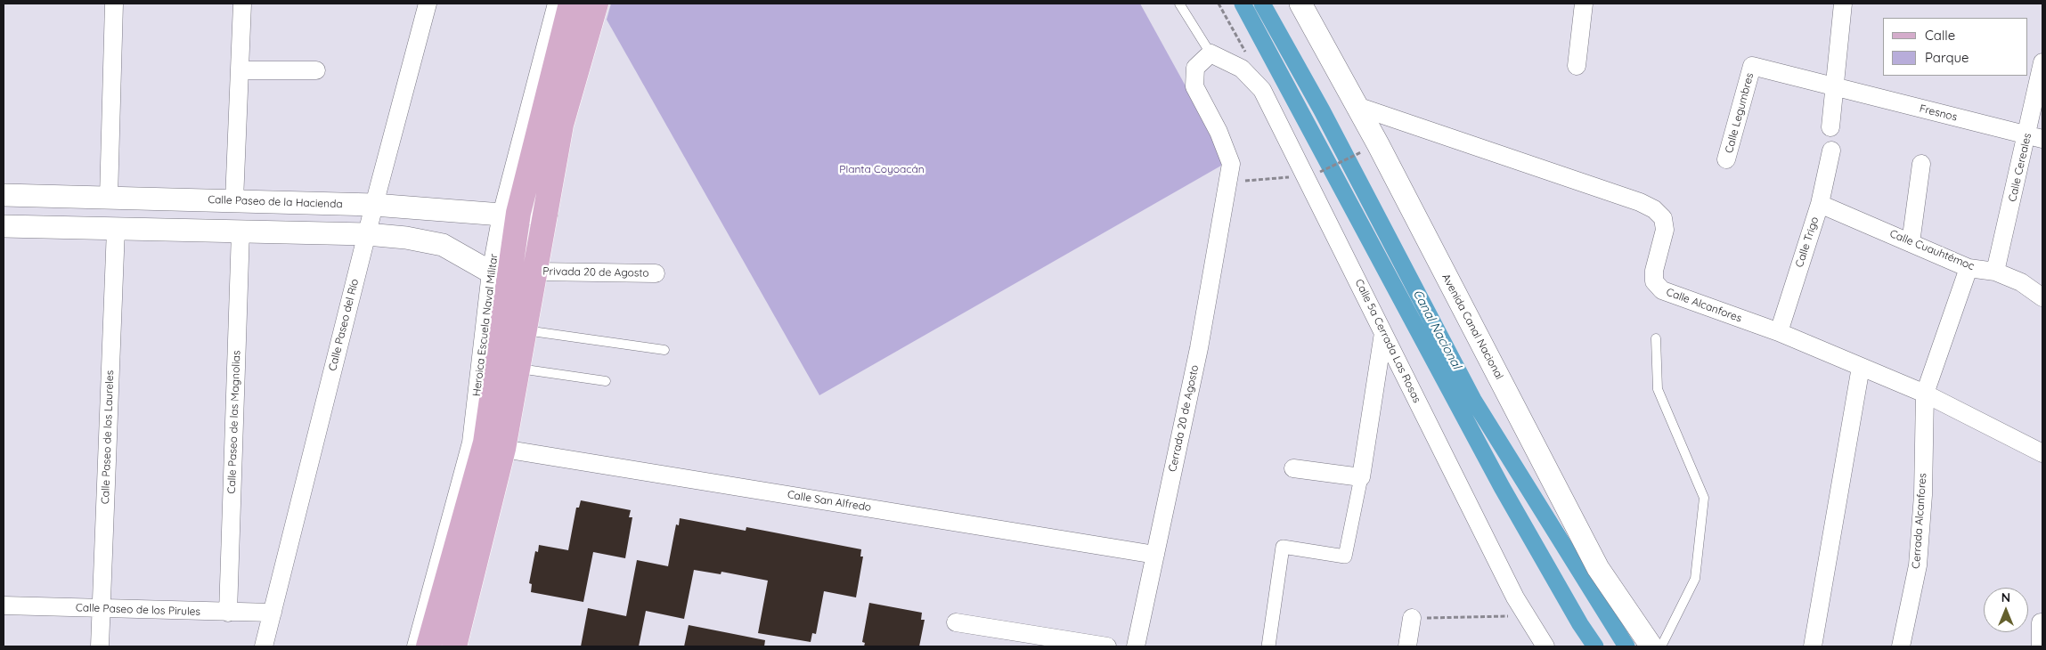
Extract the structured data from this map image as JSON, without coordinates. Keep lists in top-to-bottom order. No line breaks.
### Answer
{"streets":{"main road":["Heroica Escuela Naval Militar"],"street":["Calle Legumbres","Fresnos","Calle Cereales","Calle Paseo de la Hacienda","Calle Trigo","Calle Cuauhtémoc","Privada 20 de Agosto","Calle Alcanfores","Calle Paseo del Río","Avenida Canal Nacional","Calle 5a Cerrada Las Rosas","Cerrada 20 de Agosto","Calle Paseo de las Magnolias","Calle Paseo de los Laureles","Calle San Alfredo","Cerrada Alcanfores","Calle Paseo de los Pirules"]},"crossings":[["Calle Legumbres","Fresnos"],["Fresnos","Calle Cereales"],["Calle Cereales","Calle Cuauhtémoc"],["Calle Paseo de la Hacienda","Calle Paseo del Río"],["Calle Paseo de la Hacienda","Heroica Escuela Naval Militar"],["Calle Trigo","Calle Cuauhtémoc"],["Calle Trigo","Calle Alcanfores"],["Calle Alcanfores","Avenida Canal Nacional"],["Calle Alcanfores","Cerrada Alcanfores"],["Calle Paseo del Río","Calle Paseo de los Pirules"],["Calle 5a Cerrada Las Rosas","Cerrada 20 de Agosto"],["Cerrada 20 de Agosto","Calle San Alfredo"],["Calle Paseo de las Magnolias","Calle Paseo de los Pirules"],["Calle Paseo de los Laureles","Calle Paseo de los Pirules"]],"water":["Canal Nacional"],"parks":["Planta Coyoacán"],"legend":["Calle","Parque"],"north":"top"}
